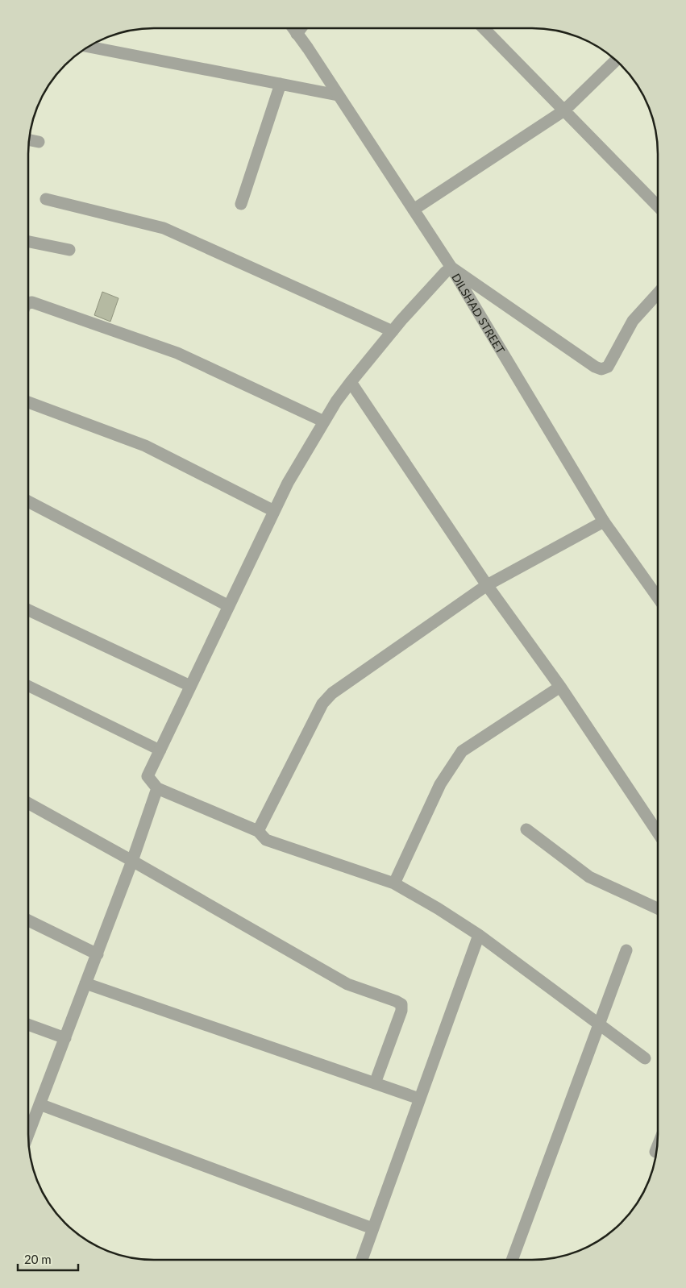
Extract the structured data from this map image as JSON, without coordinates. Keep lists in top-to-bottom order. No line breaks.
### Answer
{"streets":{"street":["DILSHAD STREET"]},"scale_bar":"20 m"}
